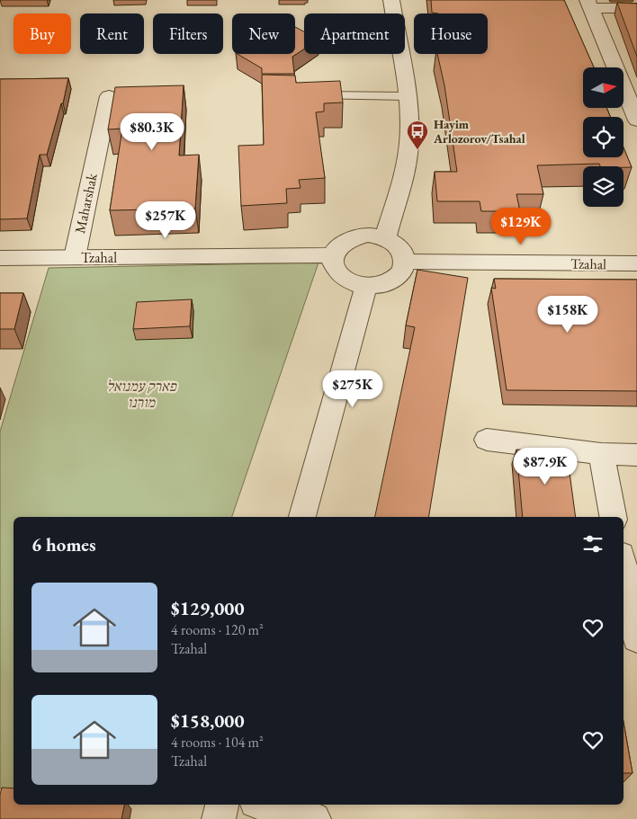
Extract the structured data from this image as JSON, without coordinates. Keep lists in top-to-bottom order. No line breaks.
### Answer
{"streets":{"street":["Maharshak","Tzahal"]},"crossings":[["Maharshak","Tzahal"]],"parks":["פארק עמנואל מורנו"],"places":{"bus stop":["Hayim Arlozorov/Tsahal"]},"north":"right","page":{"chip":["Buy","Rent","Filters","New","Apartment","House"],"price":["$80.3K","$257K","$129K","$158K","$275K","$87.9K"],"heading":"6 homes","list":[{"name":"$129,000","note":"4 rooms · 120 m² · Tzahal"},{"name":"$158,000","note":"4 rooms · 104 m² · Tzahal"}]}}
